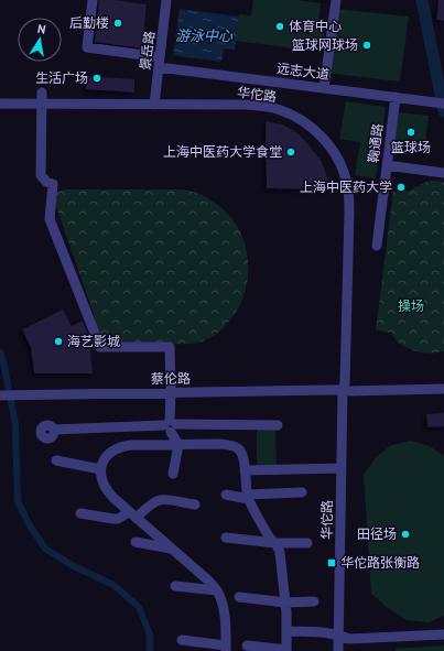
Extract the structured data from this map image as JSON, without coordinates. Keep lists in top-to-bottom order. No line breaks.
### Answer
{"streets":{"street":["景岳路","远志大道","华佗路","鞠通路","蔡伦路"]},"crossings":[["景岳路","远志大道"],["景岳路","华佗路"],["远志大道","鞠通路"],["华佗路","蔡伦路"]],"water":["游泳中心"],"parks":["操场"],"places":{"other":["后勤楼","体育中心","篮球网球场","生活广场","篮球场","上海中医药大学食堂","上海中医药大学","海艺影城","田径场"],"transit":["华佗路张衡路"]},"north":"top"}
